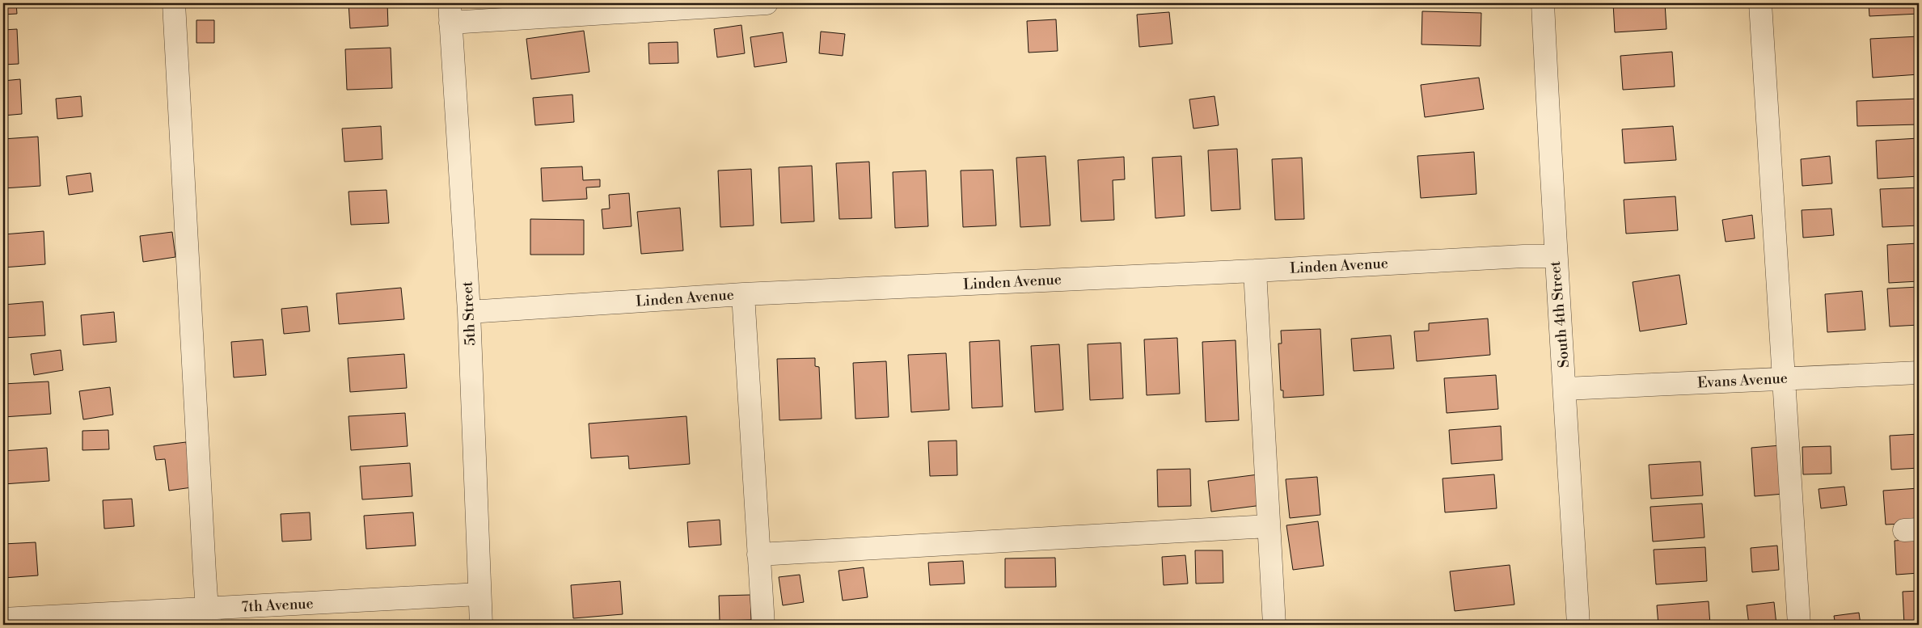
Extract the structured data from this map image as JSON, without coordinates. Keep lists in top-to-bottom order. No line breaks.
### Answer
{"streets":{"street":["Linden Avenue","5th Street","South 4th Street","Evans Avenue","7th Avenue"]},"crossings":[["Linden Avenue","5th Street"],["Linden Avenue","South 4th Street"],["5th Street","7th Avenue"],["South 4th Street","Evans Avenue"]]}
